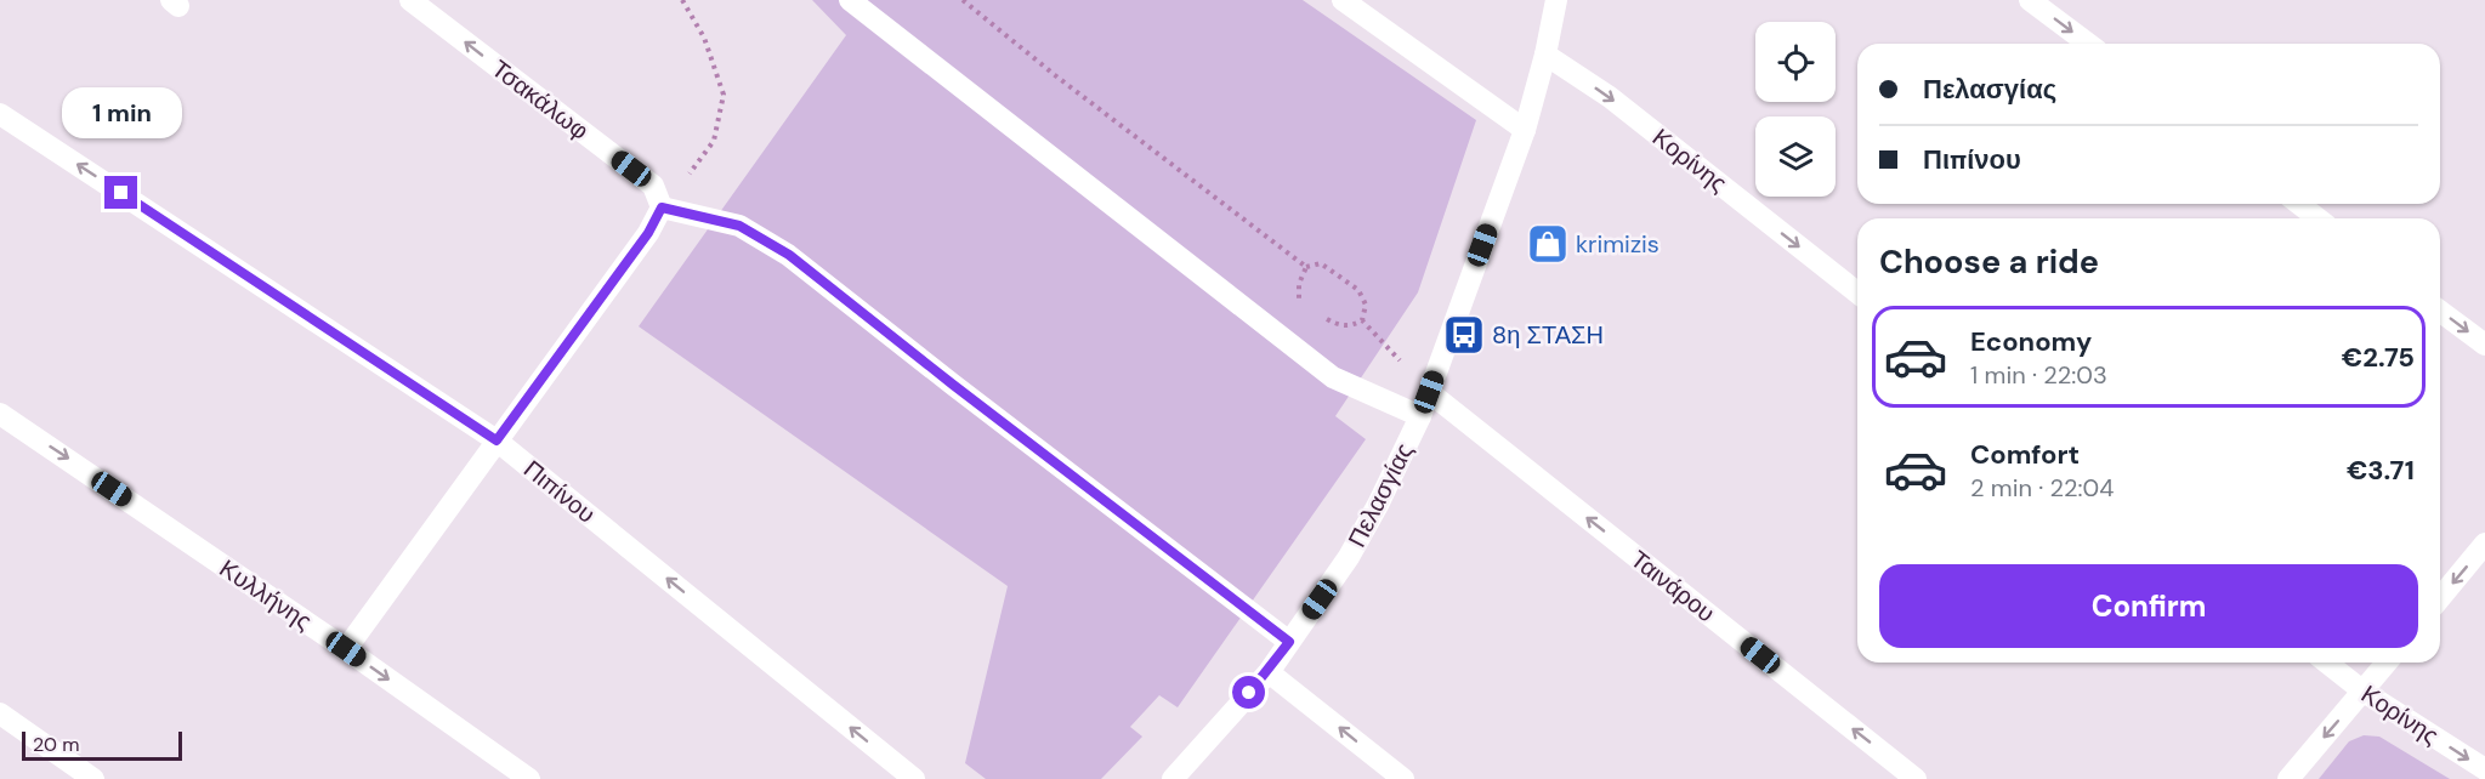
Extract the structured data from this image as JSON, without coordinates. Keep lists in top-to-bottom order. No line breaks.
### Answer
{"streets":{"street":["Τσακάλωφ","Κορίνης","Πιπίνου","Πελασγίας","Ταινάρου","Κυλλήνης"]},"crossings":[["Κορίνης","Πελασγίας"],["Πελασγίας","Ταινάρου"]],"one_way":["Τσακάλωφ","Κορίνης","Πιπίνου","Ταινάρου","Κυλλήνης"],"places":{"shop":["krimizis"],"bus stop":["8η ΣΤΑΣΗ"]},"scale_bar":"20 m","page":{"banner":["Πελασγίας","Πιπίνου"],"bubble":"1 min","heading":"Choose a ride","list":[{"name":"Economy","note":"1 min · 22:03","value":"€2.75"},{"name":"Comfort","note":"2 min · 22:04","value":"€3.71"}],"buttons":"Confirm","scale":"20 m"}}
